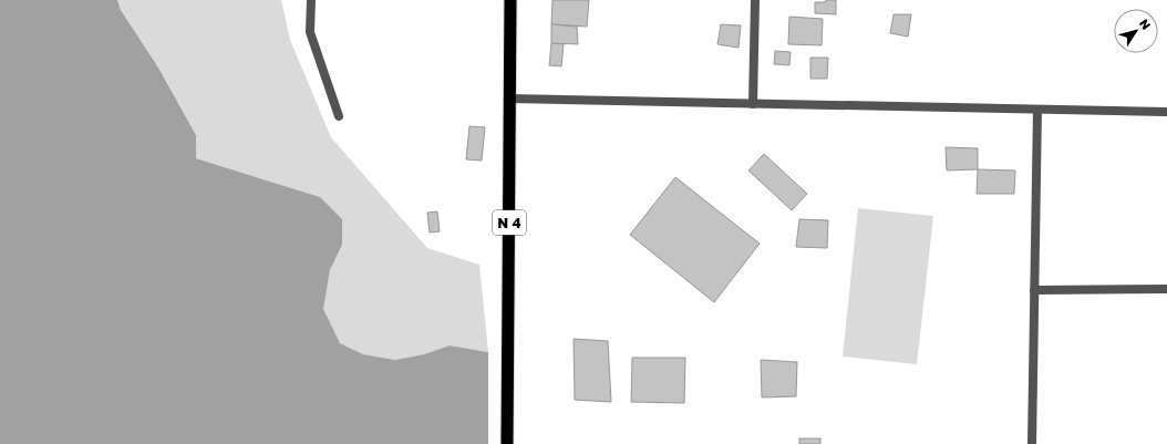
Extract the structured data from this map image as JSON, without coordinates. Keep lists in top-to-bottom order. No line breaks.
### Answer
{"streets":{"highway":["N 4"]},"north":"top right"}
